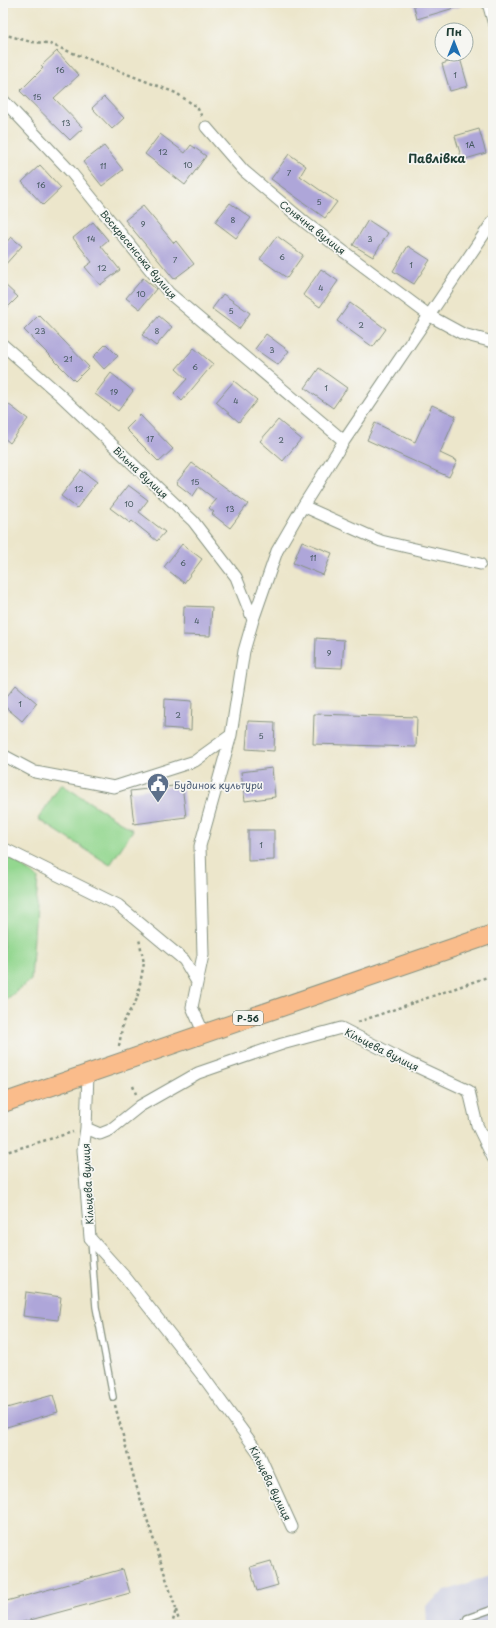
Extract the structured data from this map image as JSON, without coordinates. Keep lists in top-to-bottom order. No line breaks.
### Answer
{"streets":{"main road":["Р-56"],"street":["Сонячна вулиця","Воскресенська вулиця","Вільна вулиця","Кільцева вулиця"]},"districts":["Павлівка"],"places":{"public building":["Будинок культури"]},"house_numbers":["16","1","15","13","1А","12","10","11","7","16","5","8","9","14","3","6","7","1","12","4","10","5","2","23","8","3","21","6","1","19","4","17","2","15","12","10","13","11","6","4","9","1","2","5","1"],"north":"top"}
